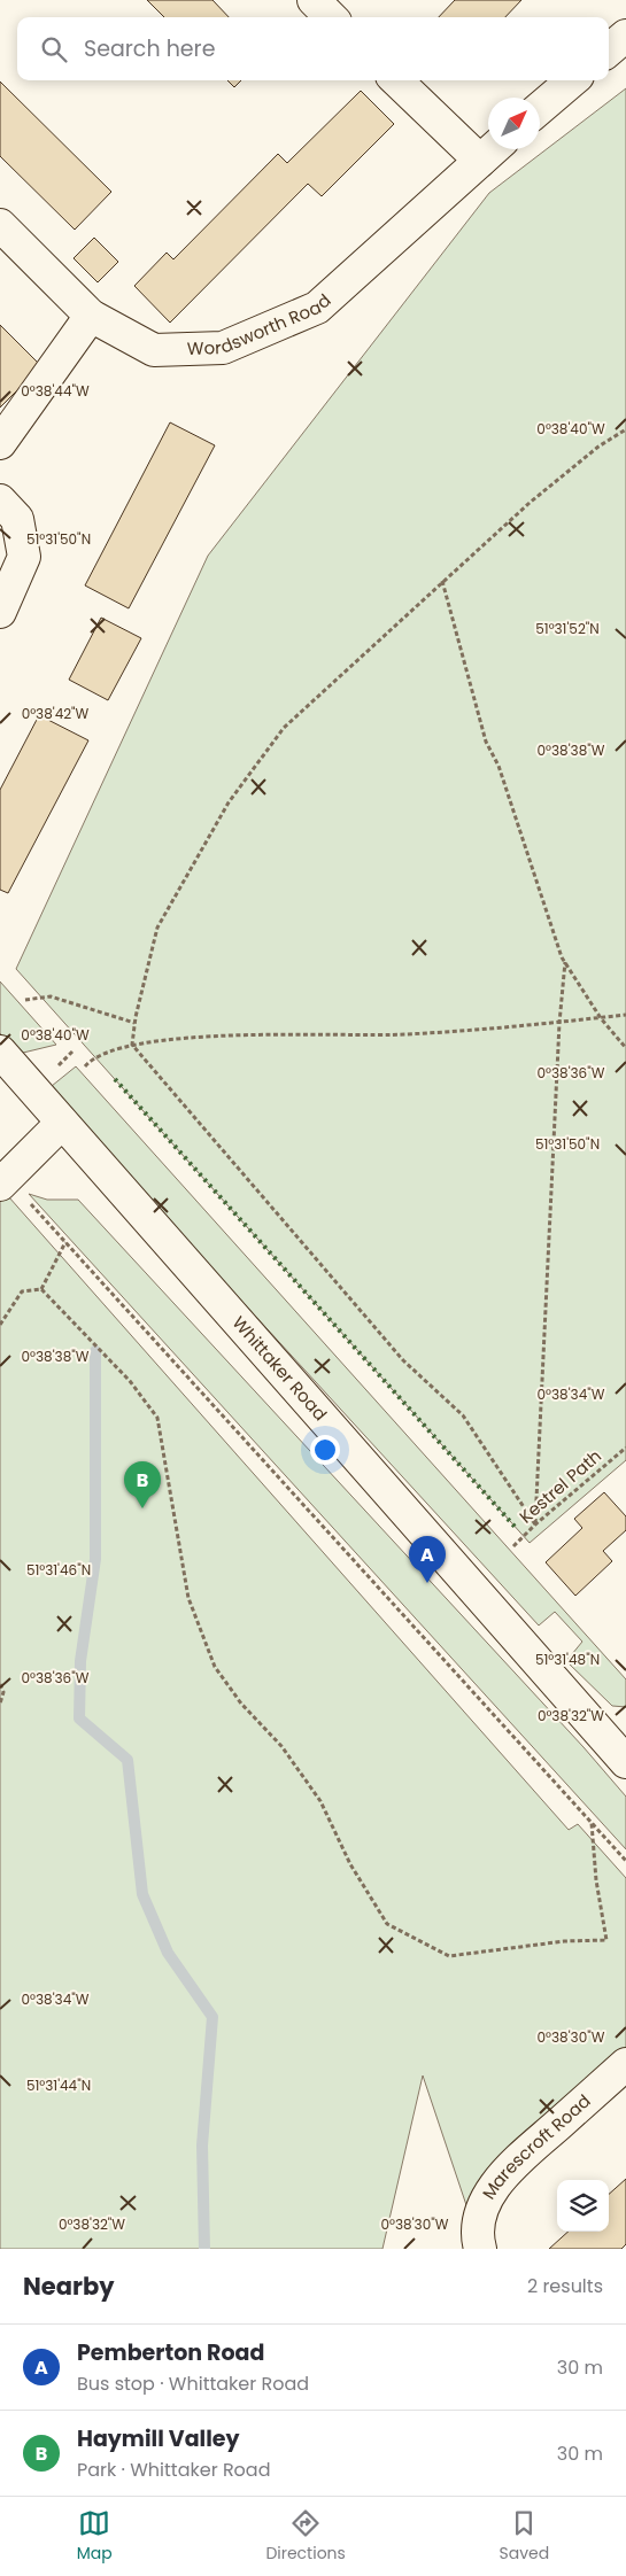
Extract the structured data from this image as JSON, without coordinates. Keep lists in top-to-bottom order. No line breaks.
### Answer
{"streets":{"street":["Wordsworth Road","Whittaker Road","Marescroft Road"],"path":["Kestrel Path"]},"north":"top right","page":{"search":"Search here","pins":["B","A"],"heading":["Nearby","2 results"],"list":[{"mark":"A","name":"Pemberton Road","note":"Bus stop · Whittaker Road","value":"30 m"},{"mark":"B","name":"Haymill Valley","note":"Park · Whittaker Road","value":"30 m"}],"nav":["Map","Directions","Saved"]},"coordinates":["0°38'44\"W","0°38'40\"W","51°31'50\"N","51°31'52\"N","0°38'42\"W","0°38'38\"W","0°38'36\"W","0°38'34\"W","51°31'46\"N","51°31'48\"N","0°38'32\"W","0°38'30\"W","51°31'44\"N"]}
